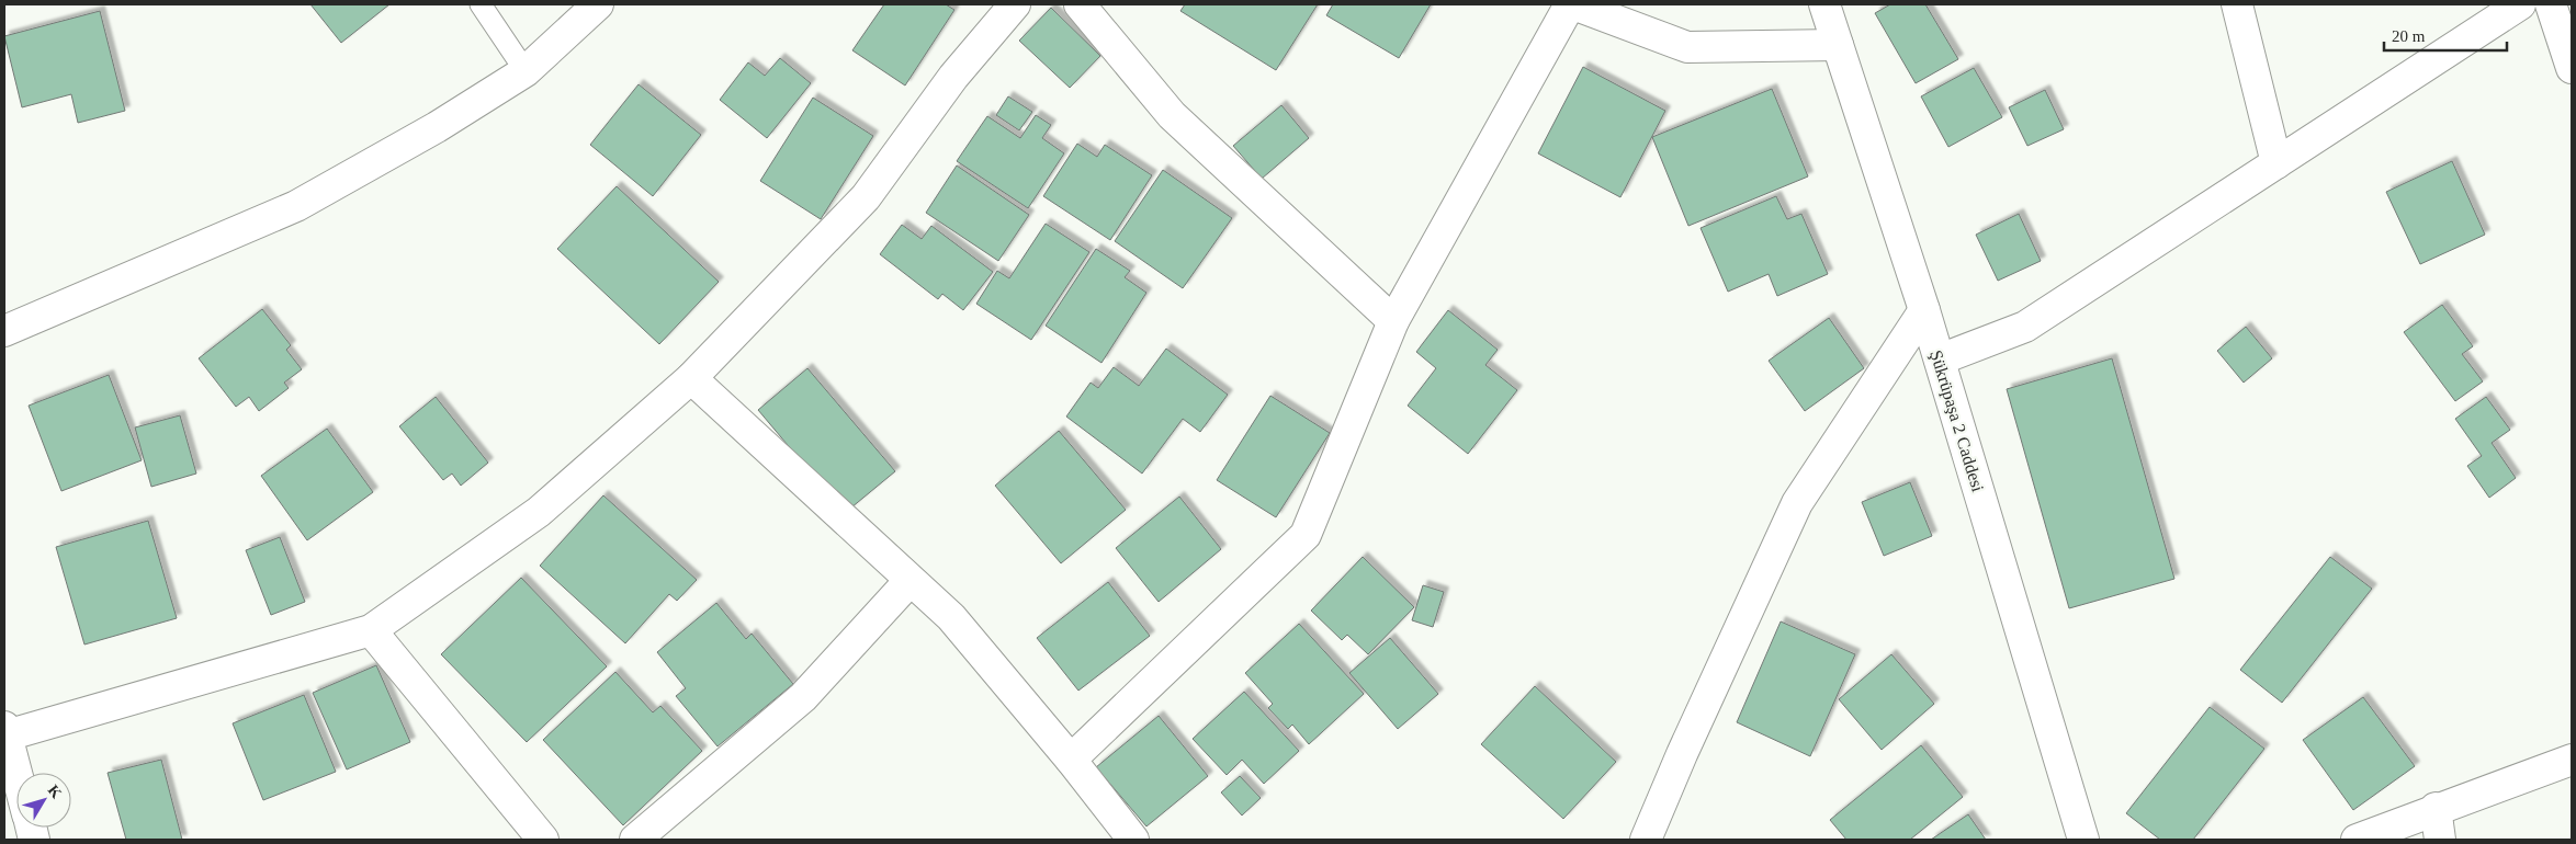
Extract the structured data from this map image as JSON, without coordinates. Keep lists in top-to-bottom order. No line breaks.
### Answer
{"streets":{"street":["Şükrüpaşa 2 Caddesi"]},"scale_bar":"20 m","north":"top right"}
